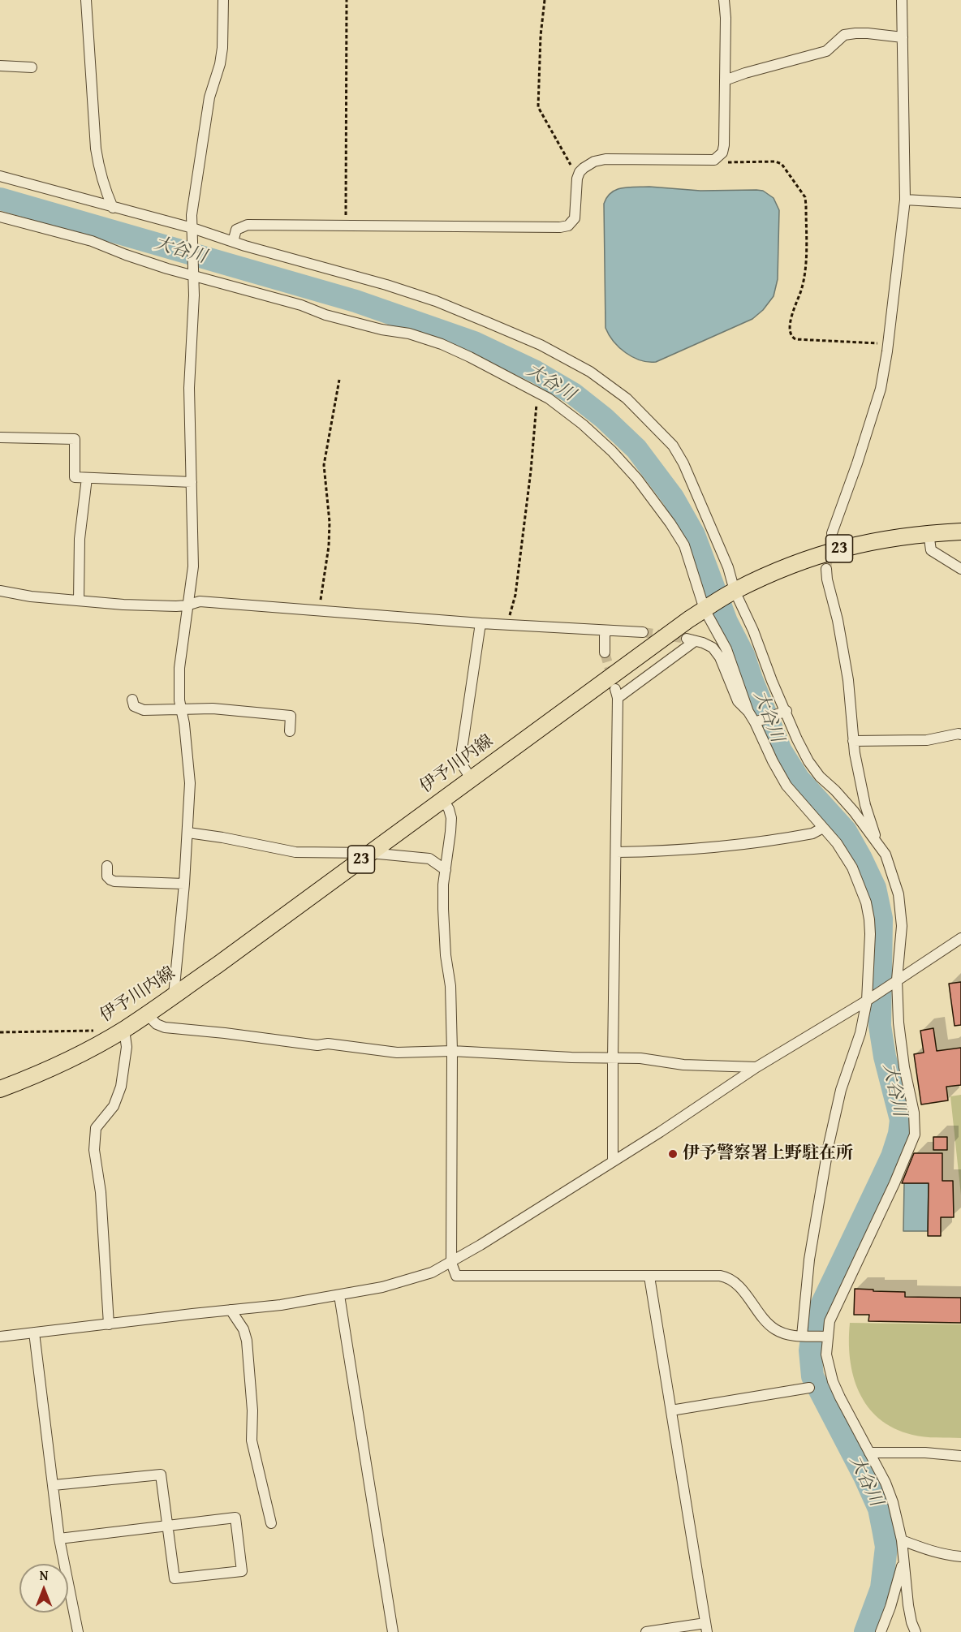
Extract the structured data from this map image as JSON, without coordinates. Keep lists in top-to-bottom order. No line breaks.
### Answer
{"streets":{"main road":["23","伊予川内線"]},"water":["大谷川"],"places":["伊予警察署上野駐在所"],"north":"top"}
